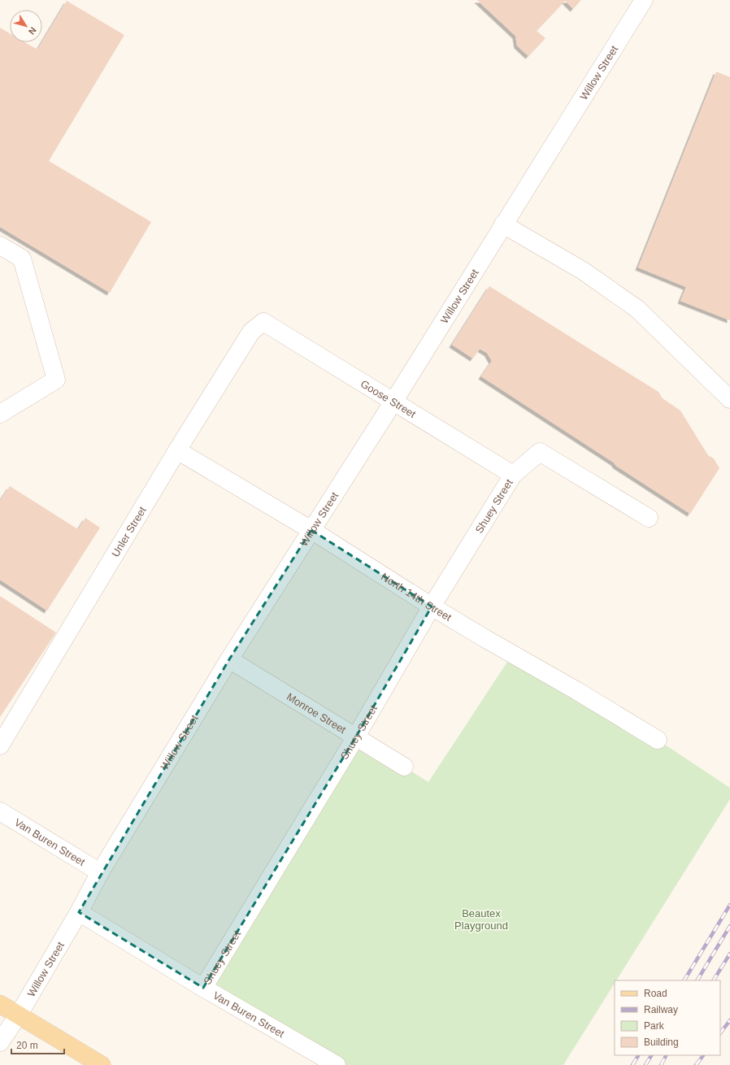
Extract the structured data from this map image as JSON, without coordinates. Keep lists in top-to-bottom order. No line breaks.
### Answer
{"streets":{"street":["Willow Street","Goose Street","Shuey Street","Unler Street","North 14th Street","Monroe Street","Van Buren Street"]},"crossings":[["Willow Street","Goose Street"],["Willow Street","North 14th Street"],["Willow Street","Monroe Street"],["Willow Street","Van Buren Street"],["Goose Street","Shuey Street"],["Goose Street","Unler Street"],["Shuey Street","North 14th Street"],["Shuey Street","Monroe Street"],["Shuey Street","Van Buren Street"],["Unler Street","North 14th Street"]],"parks":["Beautex Playground"],"legend":["Road","Railway","Park","Building"],"scale_bar":"20 m","north":"bottom right"}
